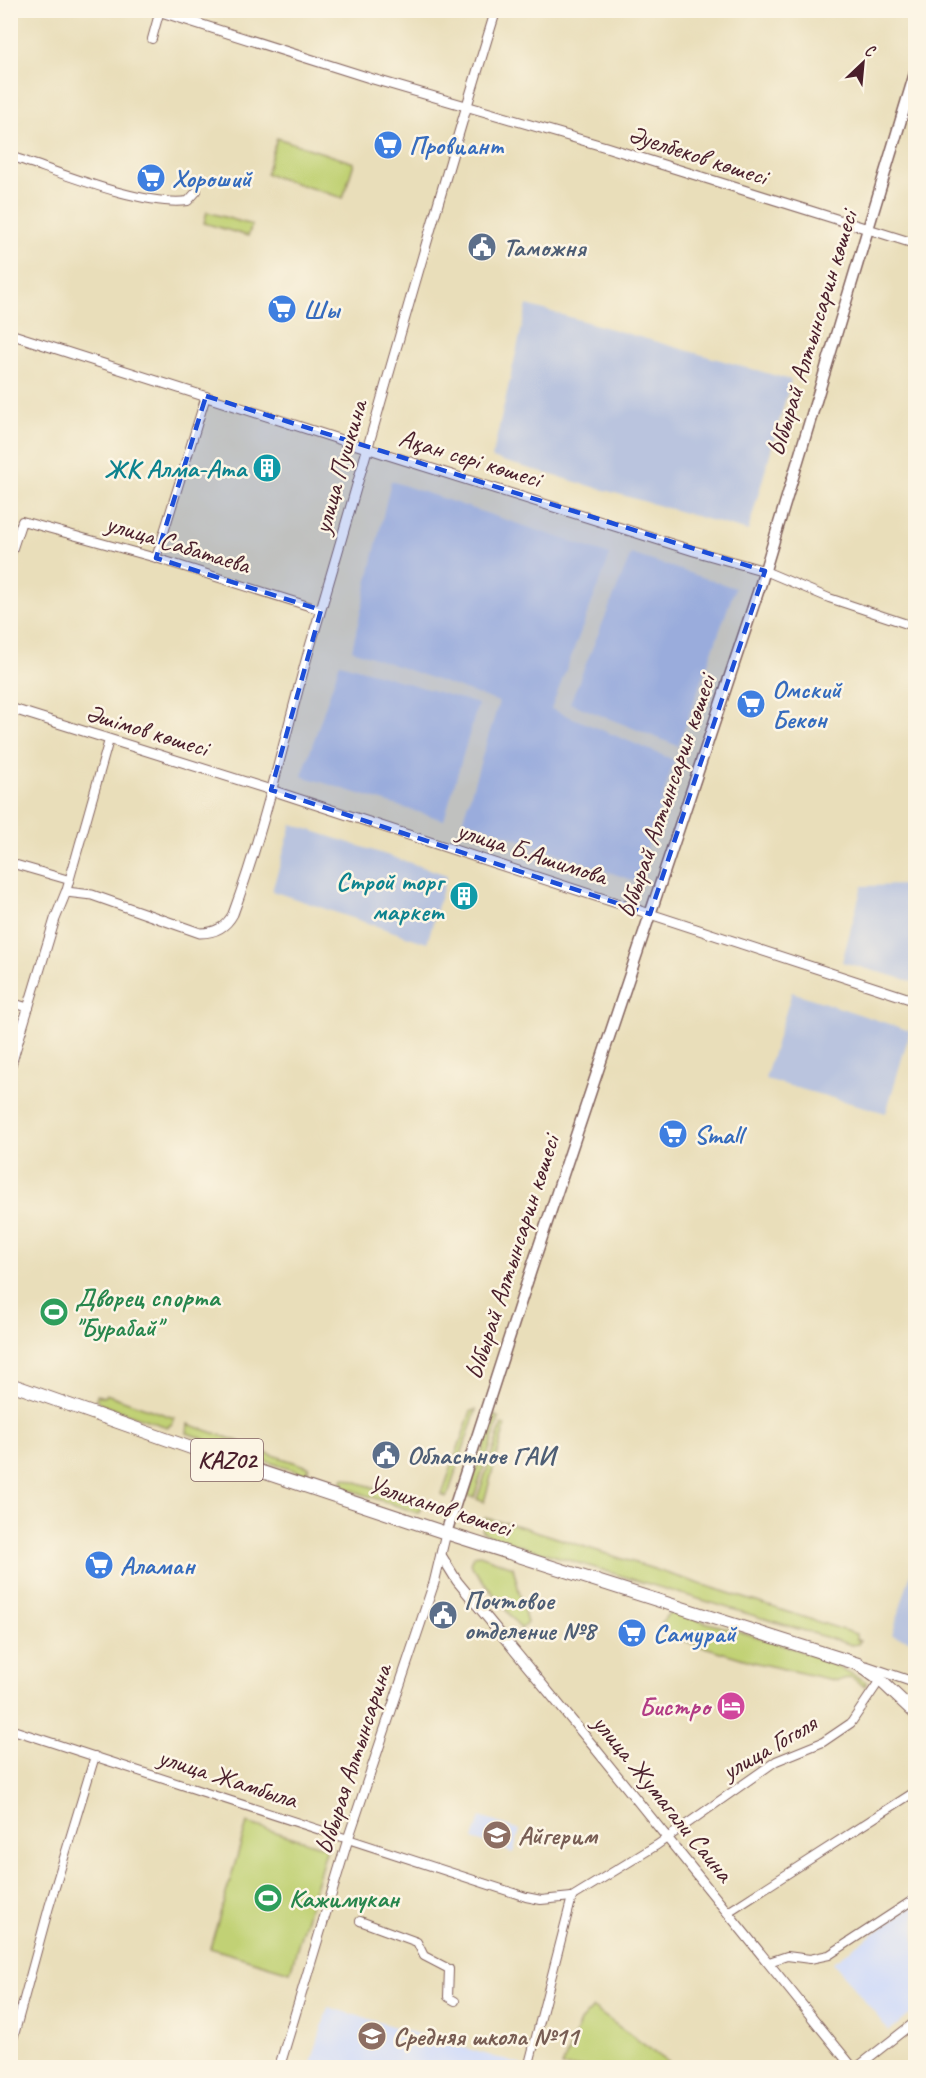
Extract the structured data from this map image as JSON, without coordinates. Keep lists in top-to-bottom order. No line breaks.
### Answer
{"streets":{"highway":["KАZ02","Уәлиханов көшесі"],"main road":["Ыбырай Алтынсарин көшесі"],"street":["Әуелбеков көшесі","Ақан сері көшесі","улица Пушкина","улица Сабатаева","Әшімов көшесі","улица Б.Ашимова","улица Гоголя","Ыбырая Алтынсарина","улица Жамбыла","улица Жумагали Саина"]},"crossings":[["Әуелбеков көшесі","Ыбырай Алтынсарин көшесі"],["Әуелбеков көшесі","улица Пушкина"],["Ыбырай Алтынсарин көшесі","Ақан сері көшесі"],["Ыбырай Алтынсарин көшесі","улица Б.Ашимова"],["Ыбырай Алтынсарин көшесі","Уәлиханов көшесі"],["Ыбырай Алтынсарин көшесі","Ыбырая Алтынсарина"],["Ақан сері көшесі","улица Пушкина"],["улица Пушкина","улица Сабатаева"],["улица Пушкина","Әшімов көшесі"],["улица Пушкина","улица Б.Ашимова"],["Әшімов көшесі","улица Б.Ашимова"],["Уәлиханов көшесі","улица Гоголя"],["Уәлиханов көшесі","Ыбырая Алтынсарина"],["улица Гоголя","улица Жамбыла"],["улица Гоголя","улица Жумагали Саина"],["Ыбырая Алтынсарина","улица Жамбыла"],["Ыбырая Алтынсарина","улица Жумагали Саина"]],"places":{"supermarket":["Провиант","Хороший","Шы","Омский Бекон","Small","Аламан","Самурай"],"public building":["Таможня","Областное ГАИ","Почтовое отделение №8"],"building":["ЖК Алма-Ата","Строй торг маркет"],"sports":["Дворец спорта \"Бурабай\"","Кажимукан"],"hotel":["Бистро"],"school or university":["Айгерим","Средняя школа №11"]},"north":"top right"}
